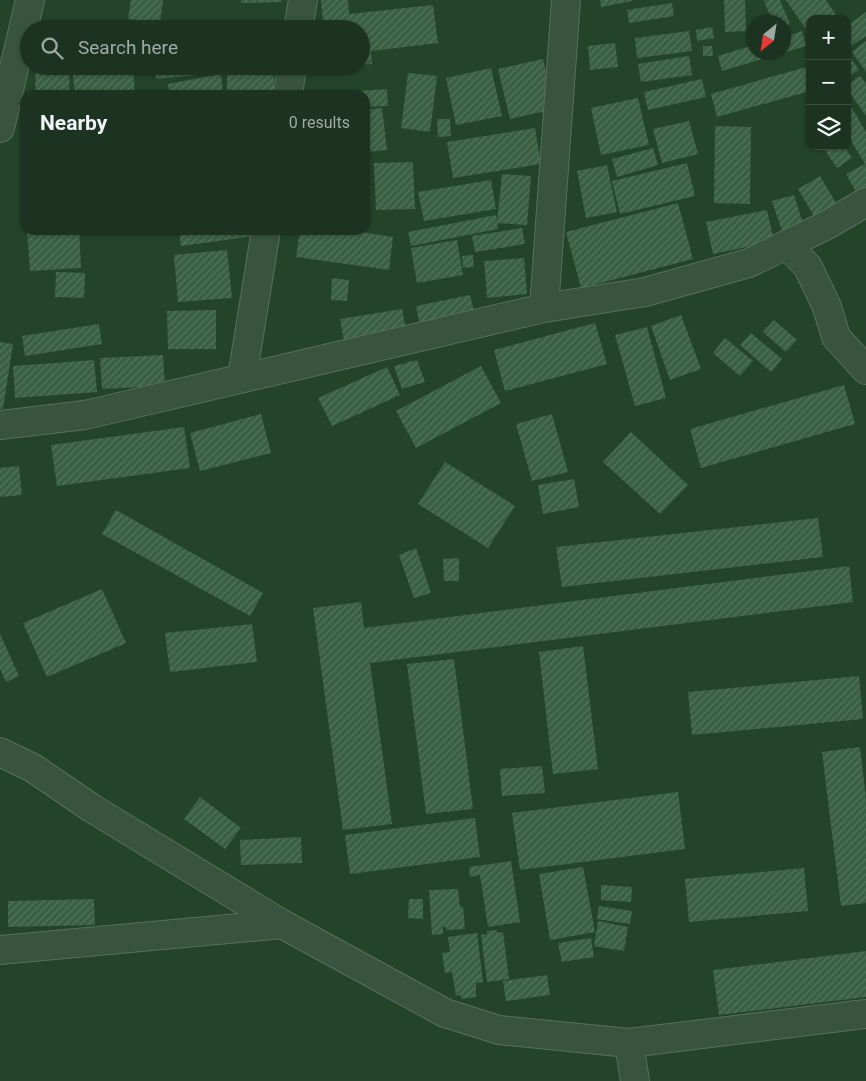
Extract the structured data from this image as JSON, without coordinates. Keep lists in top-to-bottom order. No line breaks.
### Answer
{"north":"bottom left","page":{"map_buttons":["+","−"],"search":"Search here","heading":["Nearby","0 results"]}}
